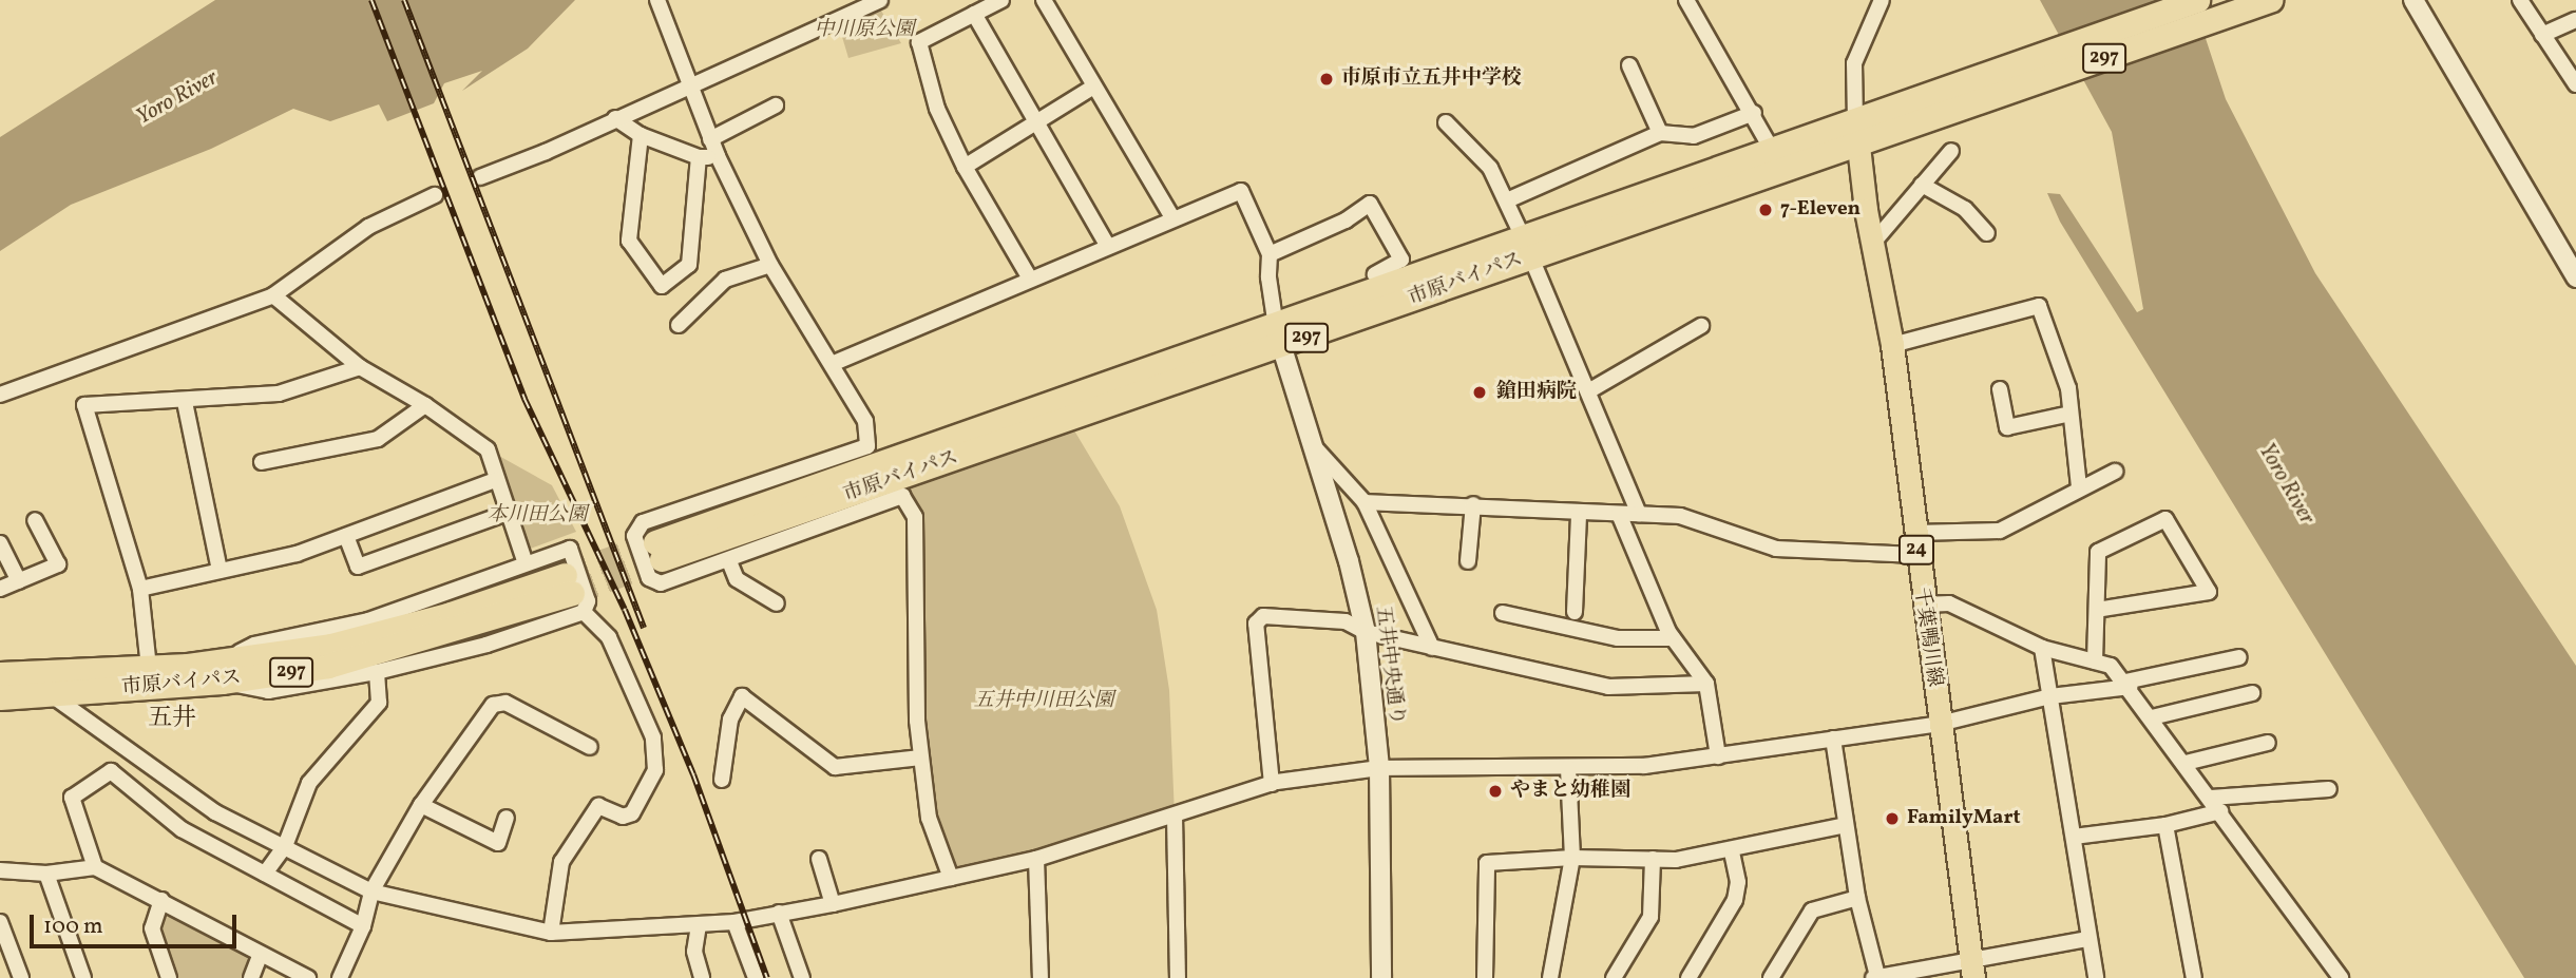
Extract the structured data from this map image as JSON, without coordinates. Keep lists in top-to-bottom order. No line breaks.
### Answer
{"streets":{"highway":["297","市原バイパス"],"main road":["24","千葉鴨川線"],"street":["五井中央通り"]},"crossings":[["市原バイパス","千葉鴨川線"],["市原バイパス","五井中央通り"]],"districts":["五井"],"water":["Yoro River"],"parks":["中川原公園","本川田公園","五井中川田公園"],"places":["市原市立五井中学校","7-Eleven","鎗田病院","やまと幼稚園","FamilyMart"],"scale_bar":"100 m"}
